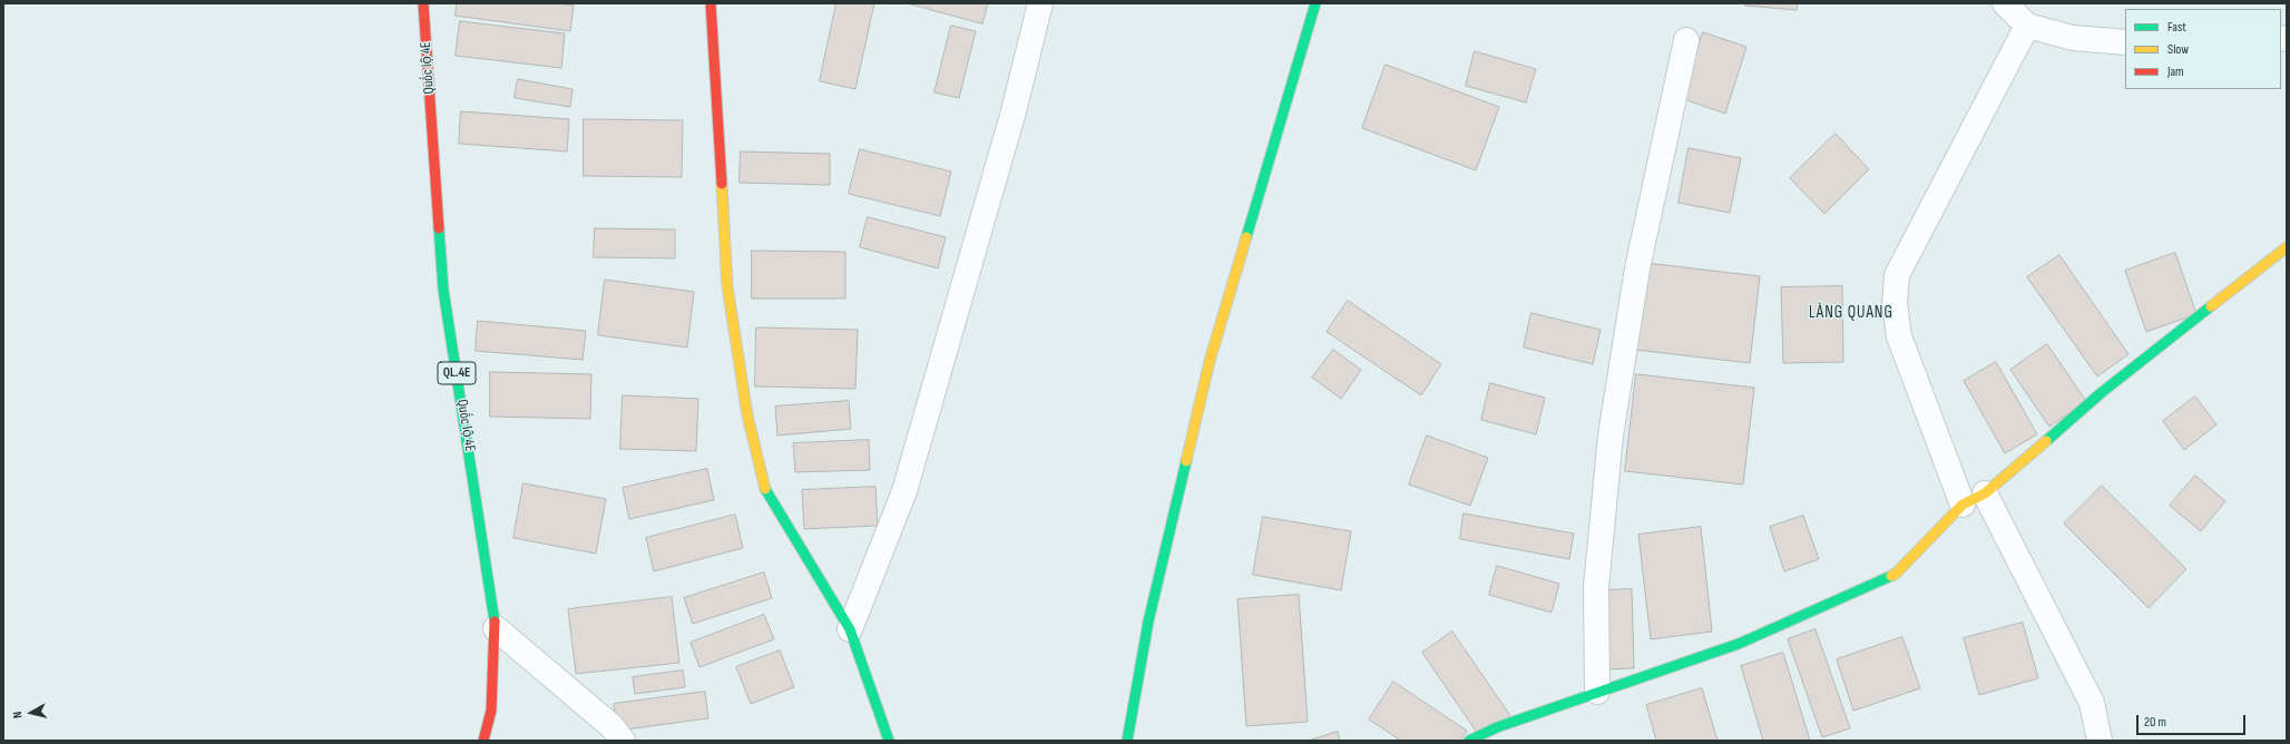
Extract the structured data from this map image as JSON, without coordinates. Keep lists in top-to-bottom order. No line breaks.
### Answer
{"streets":{"street":["Quốc lộ 4E","QL.4E"]},"districts":["LÀNG QUANG"],"legend":["Fast","Slow","Jam"],"scale_bar":"20 m","north":"left"}
